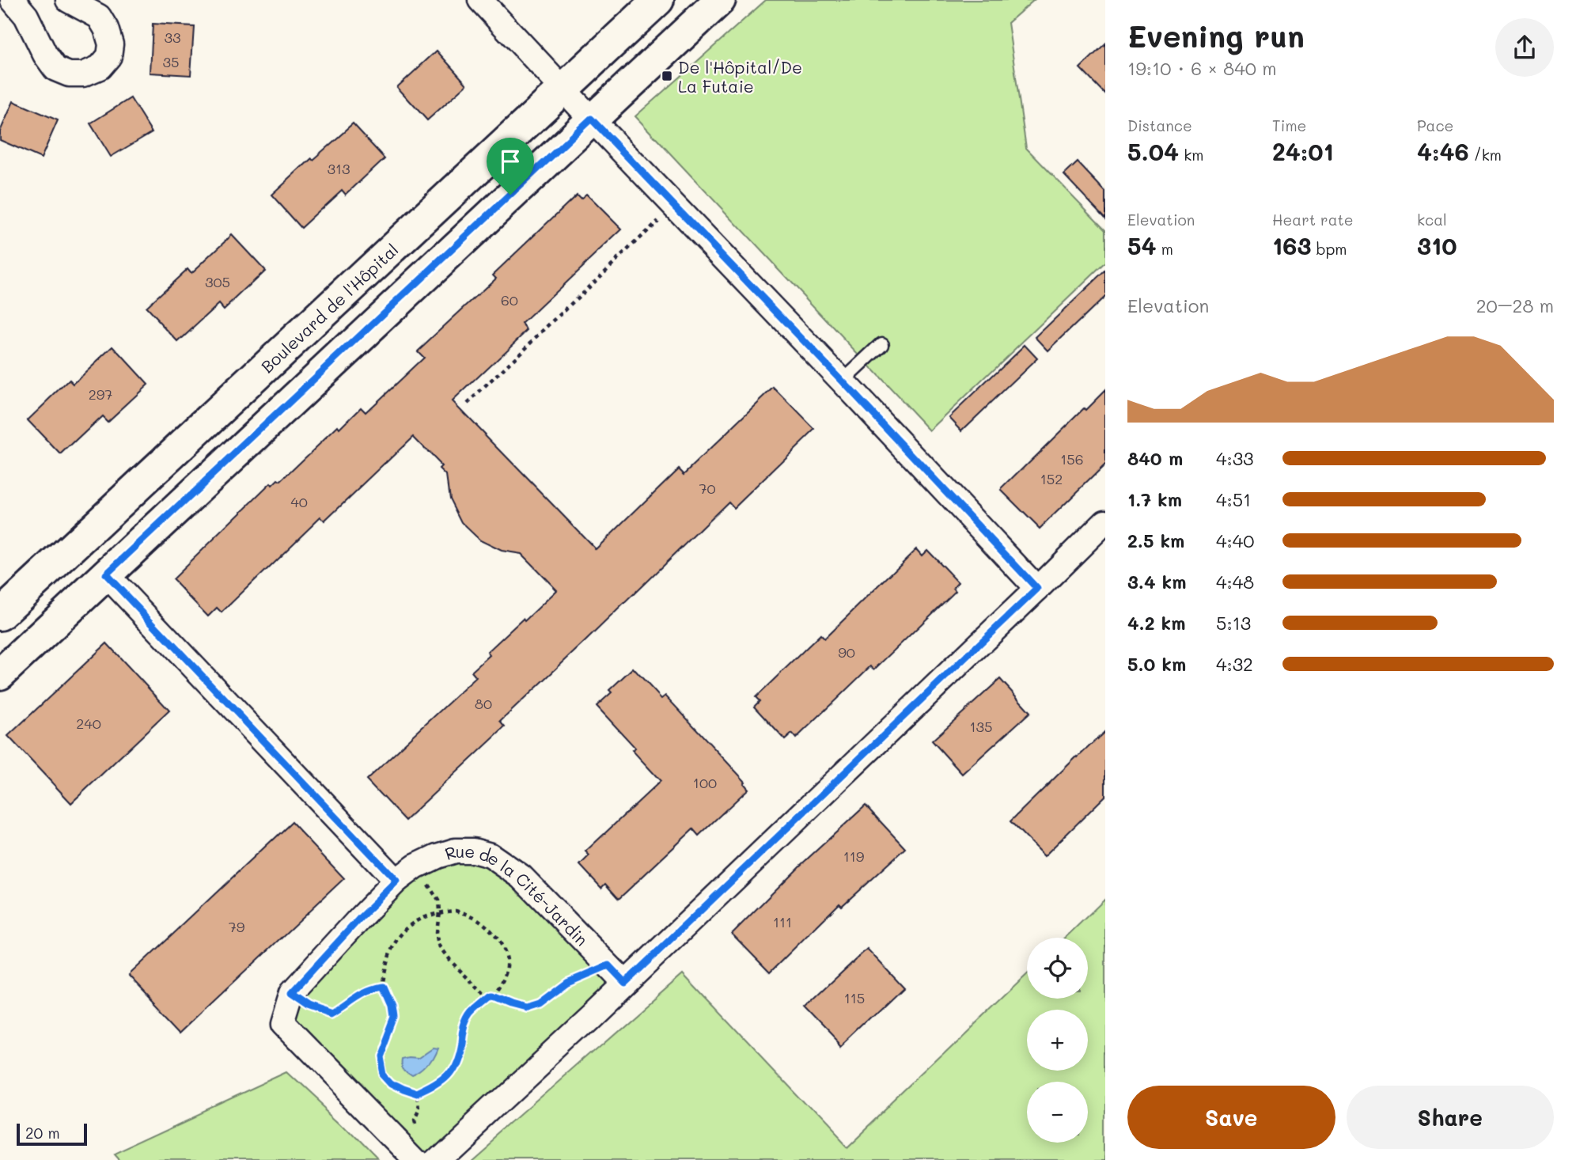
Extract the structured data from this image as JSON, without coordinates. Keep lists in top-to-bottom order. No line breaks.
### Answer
{"streets":{"main road":["Boulevard de l'Hôpital"],"street":["Rue de la Cité-Jardin"]},"places":{"transit":["De l'Hôpital/De La Futaie"]},"house_numbers":["33","35","313","305","60","297","156","152","70","40","90","80","240","135","100","119","111","79","115"],"scale_bar":"20 m","page":{"heading":["Evening run","19:10 · 6 × 840 m"],"stats":[["Distance","5.04 km"],["Time","24:01"],["Pace","4:46 /km"],["Elevation","54 m"],["Heart rate","163 bpm"],["kcal","310"]],"chart":["Elevation","20–28 m"],"list":[{"name":"840 m","note":"4:33"},{"name":"1.7 km","note":"4:51"},{"name":"2.5 km","note":"4:40"},{"name":"3.4 km","note":"4:48"},{"name":"4.2 km","note":"5:13"},{"name":"5.0 km","note":"4:32"}],"map_buttons":["+","−"],"buttons":["Save","Share"],"scale":"20 m"}}
